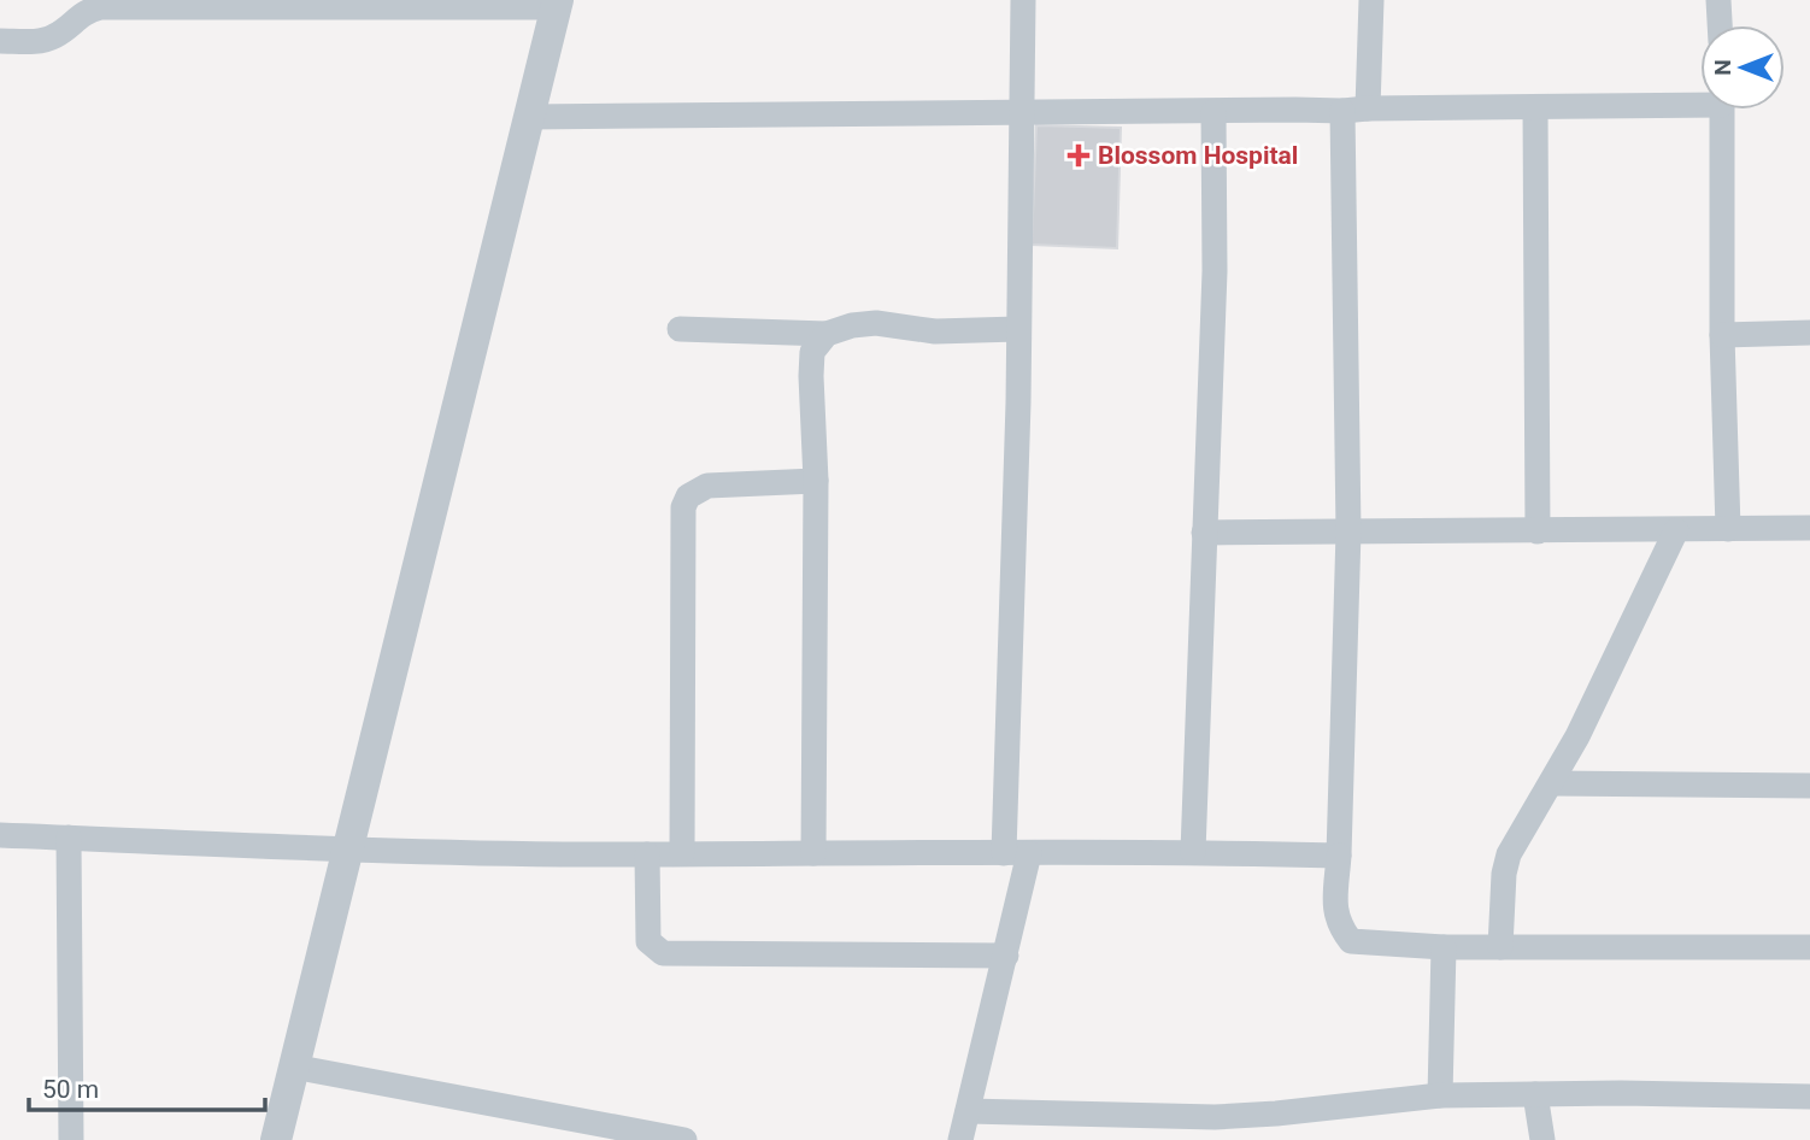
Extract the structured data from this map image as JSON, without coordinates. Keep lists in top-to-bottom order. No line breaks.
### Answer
{"places":{"health":["Blossom Hospital"]},"scale_bar":"50 m","north":"left"}
